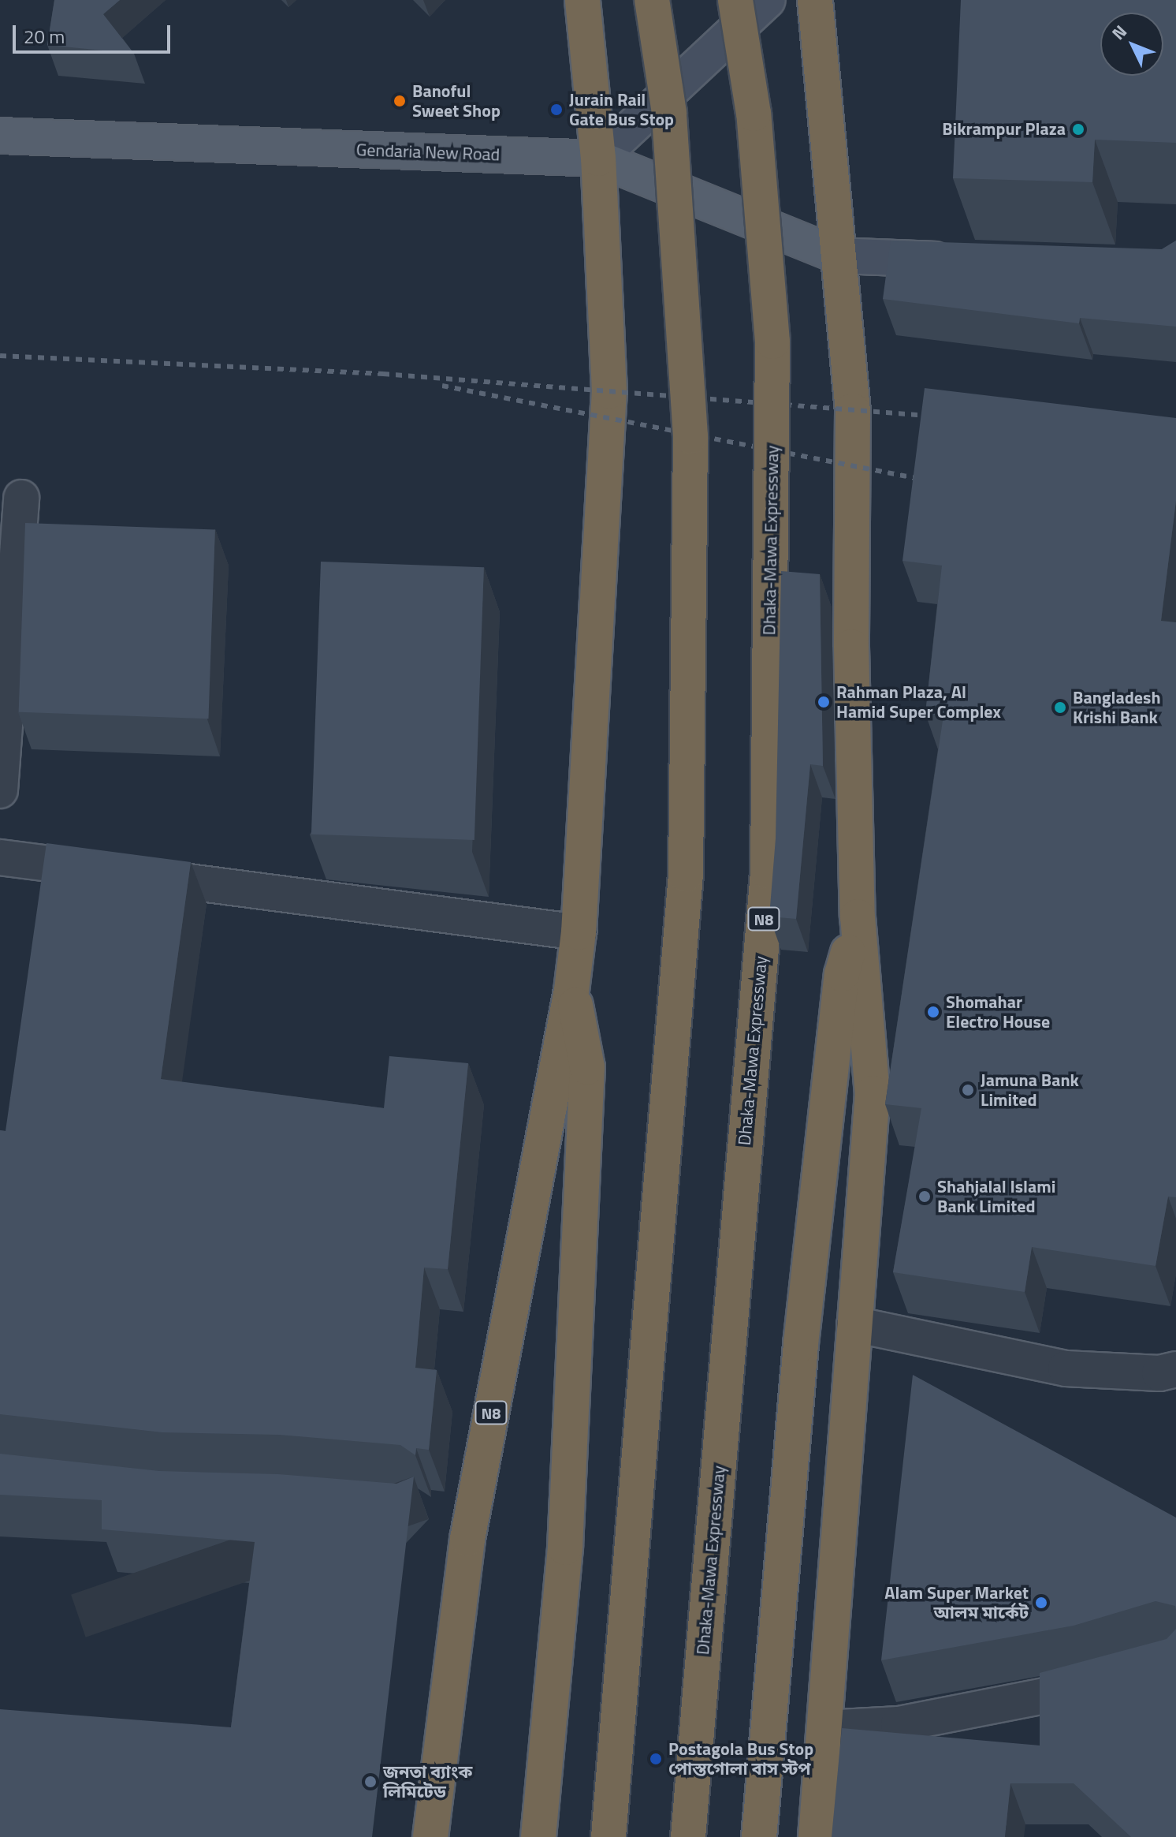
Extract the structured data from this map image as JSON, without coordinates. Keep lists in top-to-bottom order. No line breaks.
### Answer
{"streets":{"highway":["Dhaka-Mawa Expressway","N8"],"main road":["Gendaria New Road"]},"crossings":[["Gendaria New Road","N8"]],"places":["Banoful Sweet Shop","Jurain Rail Gate Bus Stop","Bikrampur Plaza","Rahman Plaza, Al Hamid Super Complex","Bangladesh Krishi Bank","Shomahar Electro House","Jamuna Bank Limited","Shahjalal Islami Bank Limited","Alam Super Market আলম মার্কেট","Postagola Bus Stop পোস্তগোলা বাস স্টপ","জনতা ব্যাংক লিমিটেড"],"scale_bar":"20 m","north":"top left"}
